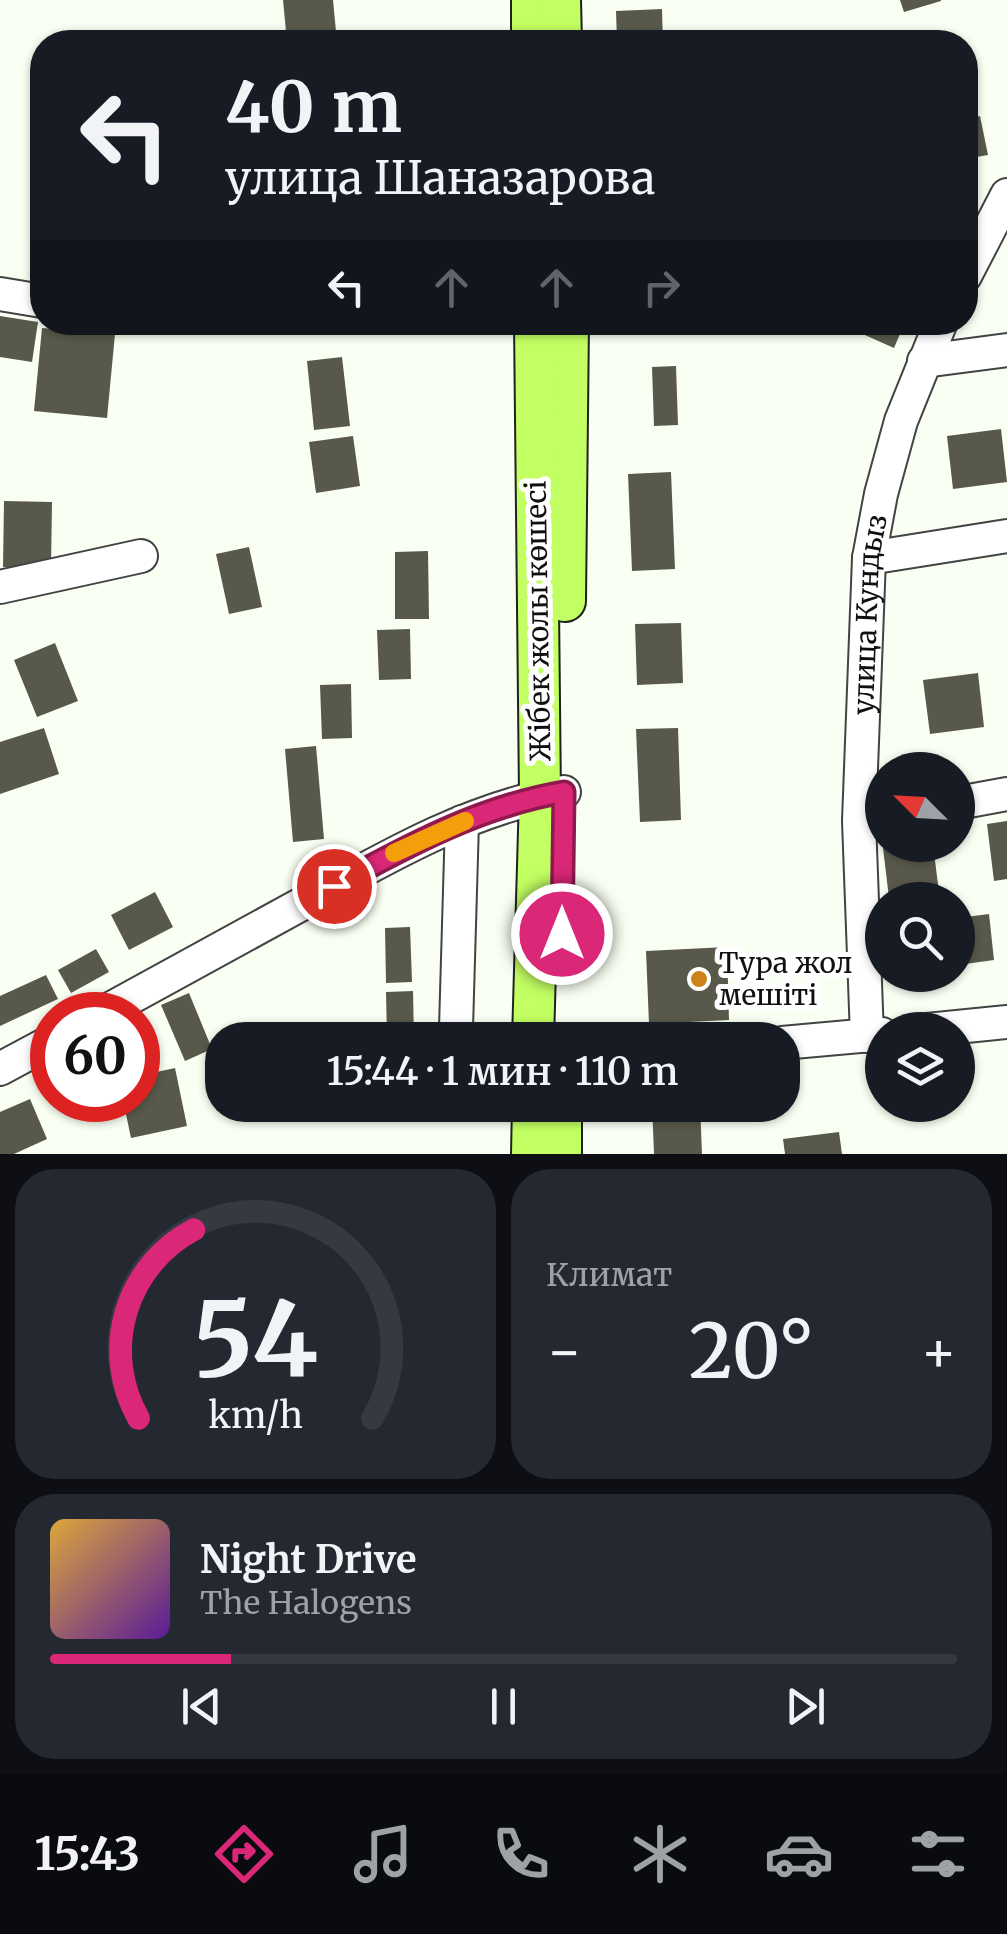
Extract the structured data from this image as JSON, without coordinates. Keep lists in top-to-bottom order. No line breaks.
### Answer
{"streets":{"main road":["Жібек жолы көшесі"],"street":["улица Кундыз"]},"places":["Тура жол мешіті"],"north":"top left","page":{"turn":["40 m","улица Шаназарова"],"limit":"60","trip":"15:44 · 1 мин · 110 m","tile":"Климат","heat":["−","20°","+"],"song":["Night Drive","The Halogens"],"tabs":"15:43","gauge":["54","km/h"]}}
